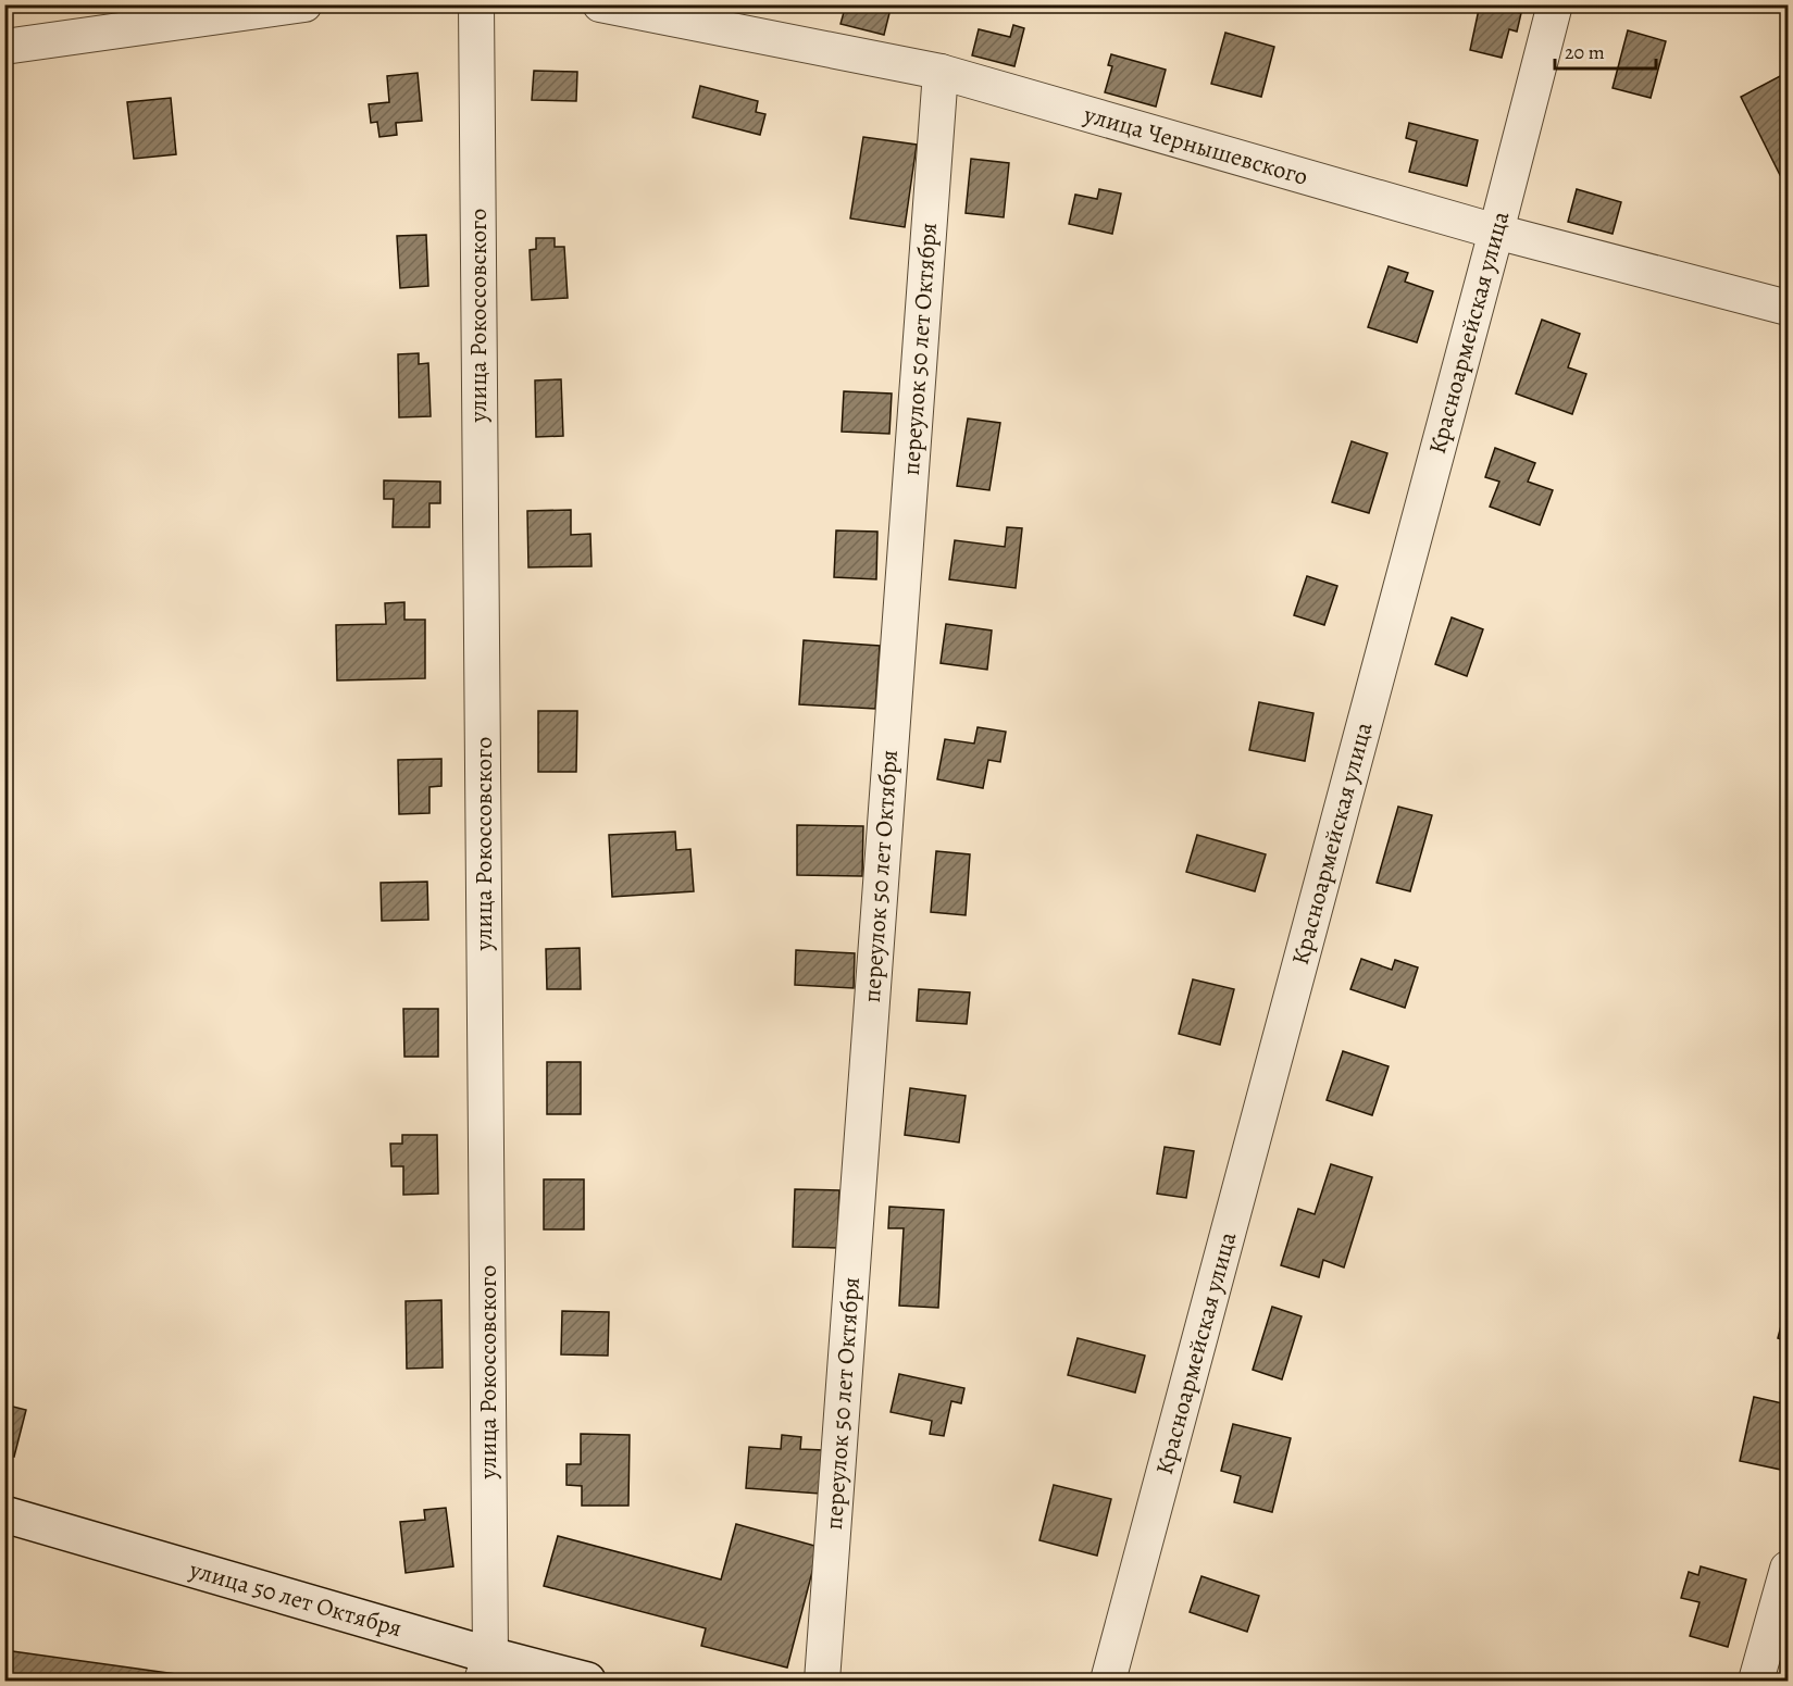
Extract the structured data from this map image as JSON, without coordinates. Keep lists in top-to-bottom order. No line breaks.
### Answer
{"streets":{"street":["улица Чернышевского","улица Рокоссовского","Красноармейская улица","переулок 50 лет Октября","улица 50 лет Октября"]},"crossings":[["улица Чернышевского","Красноармейская улица"],["улица Чернышевского","переулок 50 лет Октября"],["улица Рокоссовского","улица 50 лет Октября"]],"scale_bar":"20 m"}
